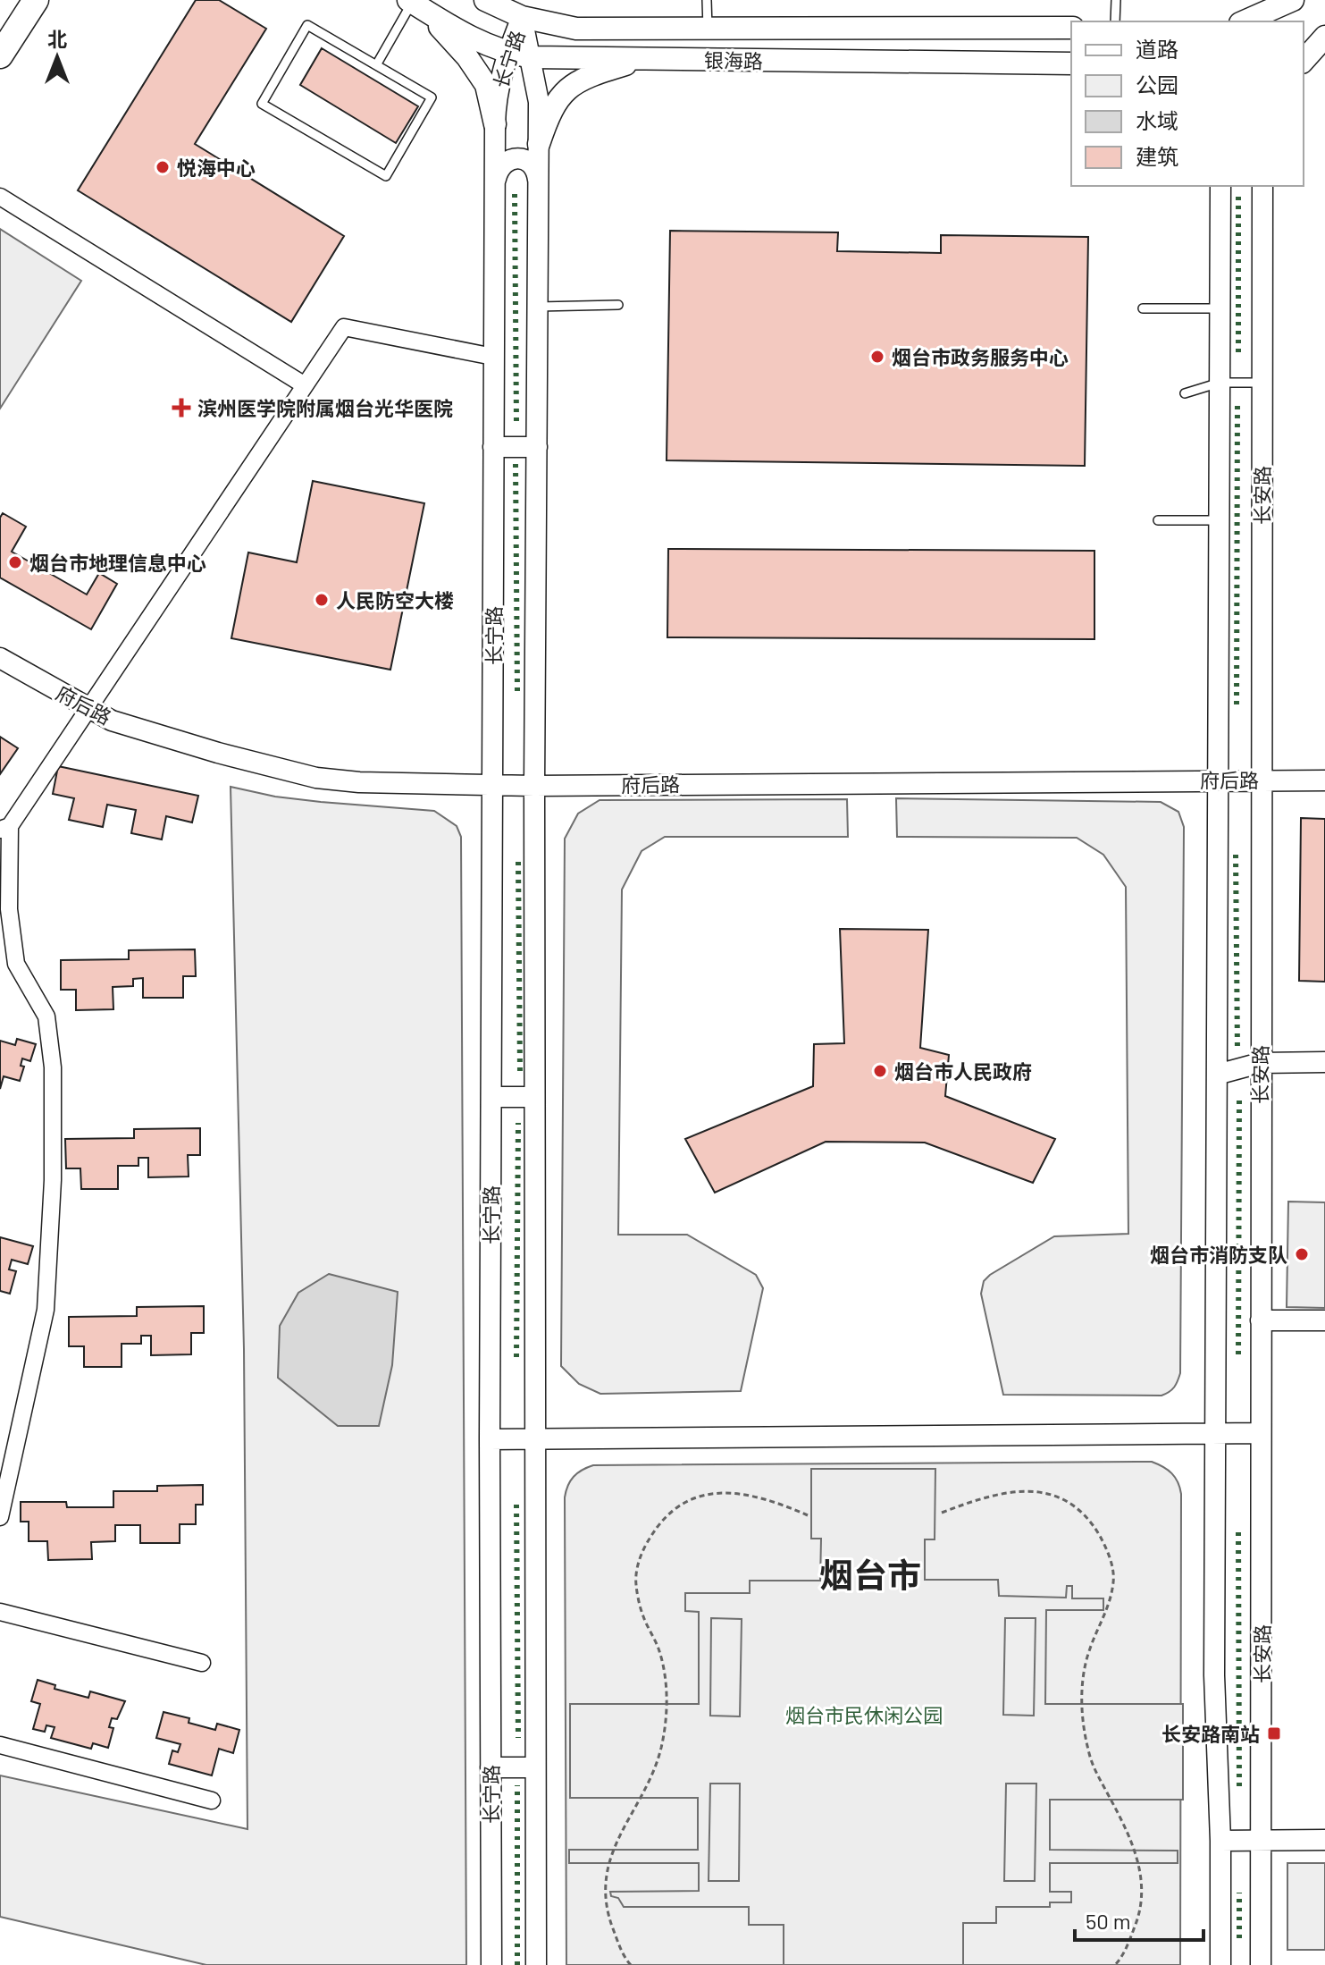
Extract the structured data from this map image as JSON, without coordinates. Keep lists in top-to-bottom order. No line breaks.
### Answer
{"streets":{"main road":["银海路"],"street":["长宁路","长安路","府后路"]},"crossings":[["长宁路","银海路"],["长宁路","府后路"],["长安路","府后路"]],"districts":["烟台市"],"parks":["烟台市民休闲公园"],"places":{"other":["悦海中心","烟台市政务服务中心","烟台市地理信息中心","人民防空大楼","烟台市人民政府","烟台市消防支队"],"health":["滨州医学院附属烟台光华医院"],"transit":["长安路南站"]},"legend":["道路","公园","水域","建筑"],"scale_bar":"50 m","north":"top"}
